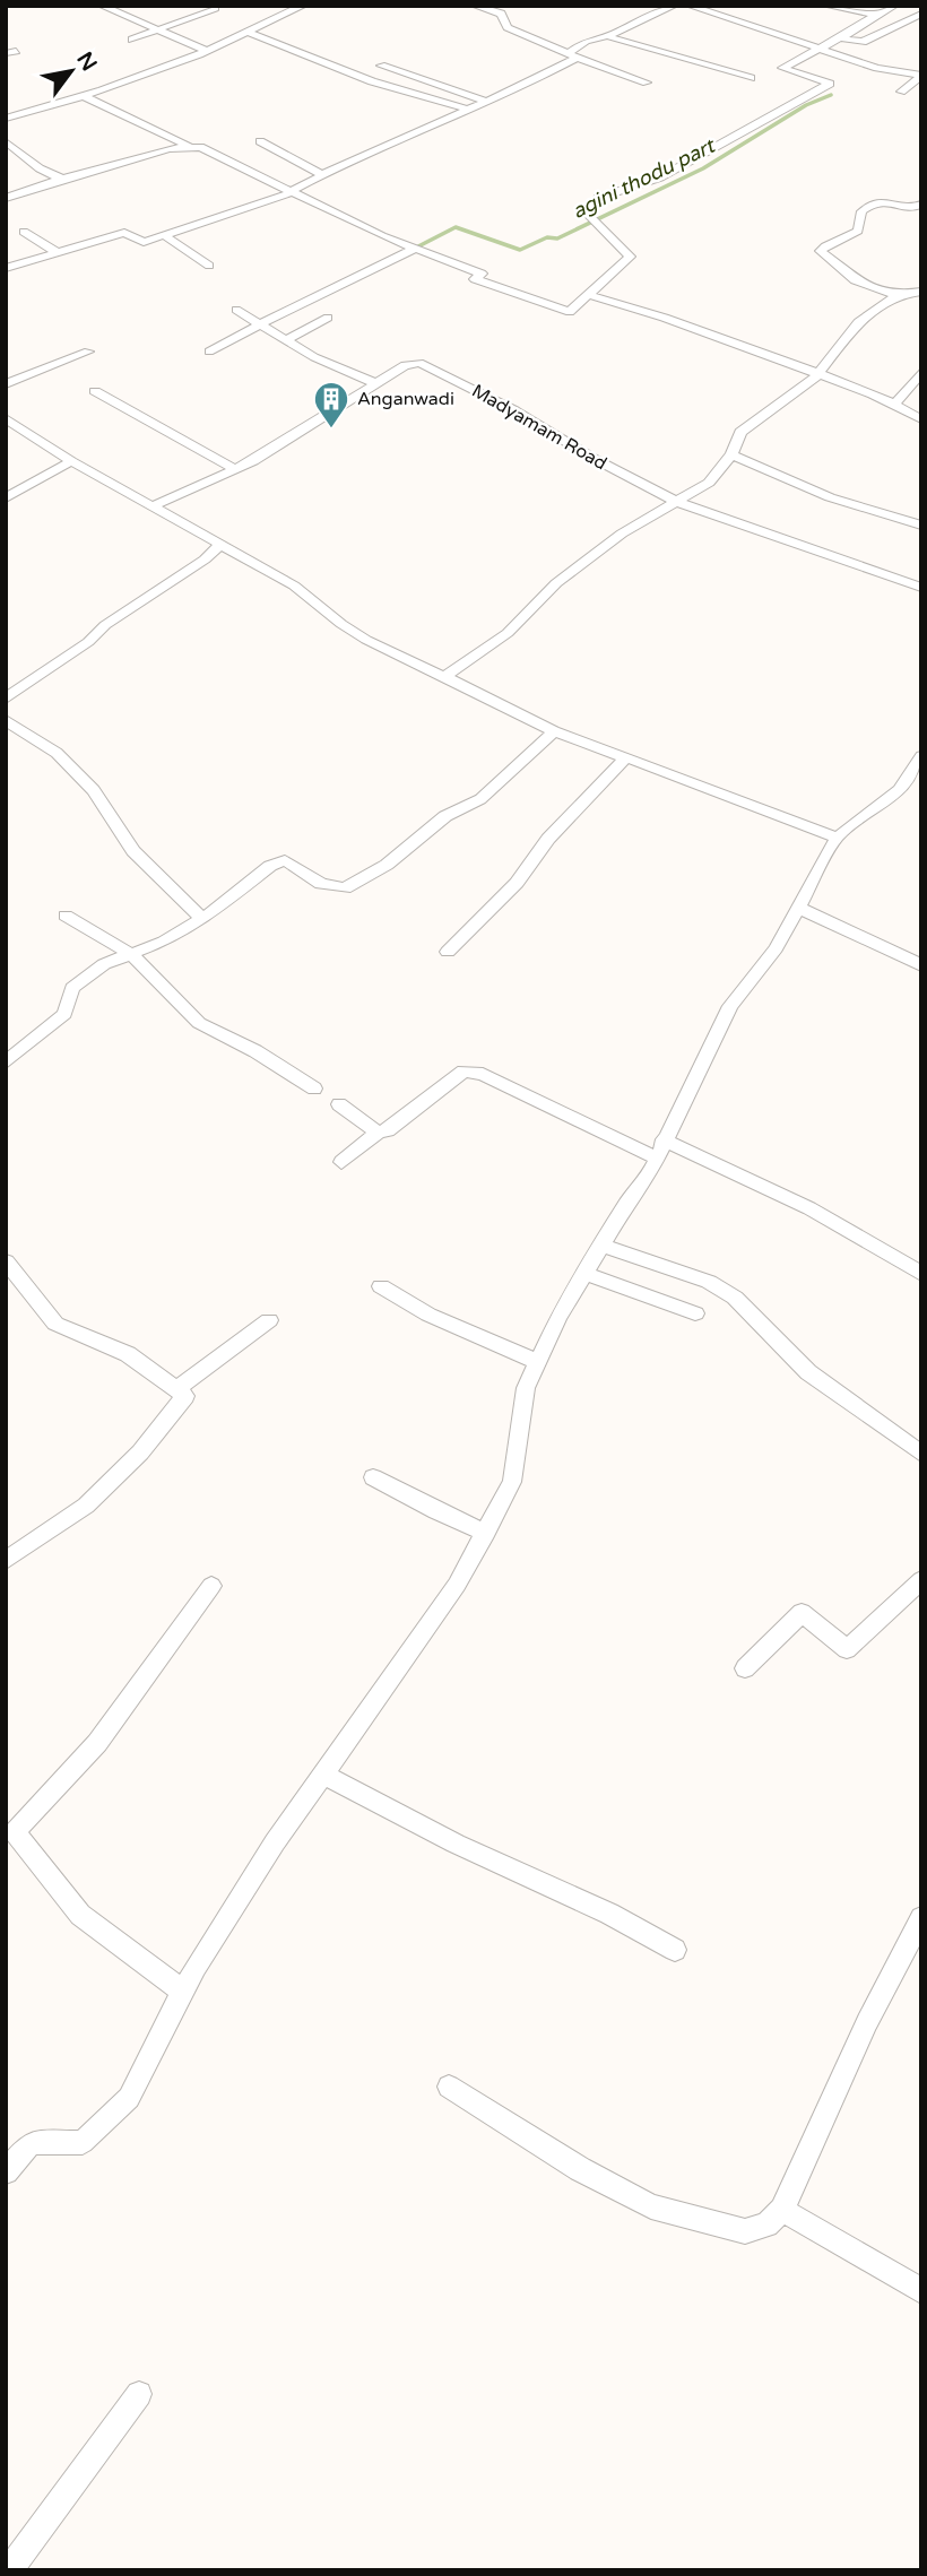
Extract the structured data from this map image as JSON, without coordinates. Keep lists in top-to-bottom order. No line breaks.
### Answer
{"streets":{"street":["Madyamam Road"]},"water":["agini thodu part"],"places":{"building":["Anganwadi"]},"north":"top right"}
